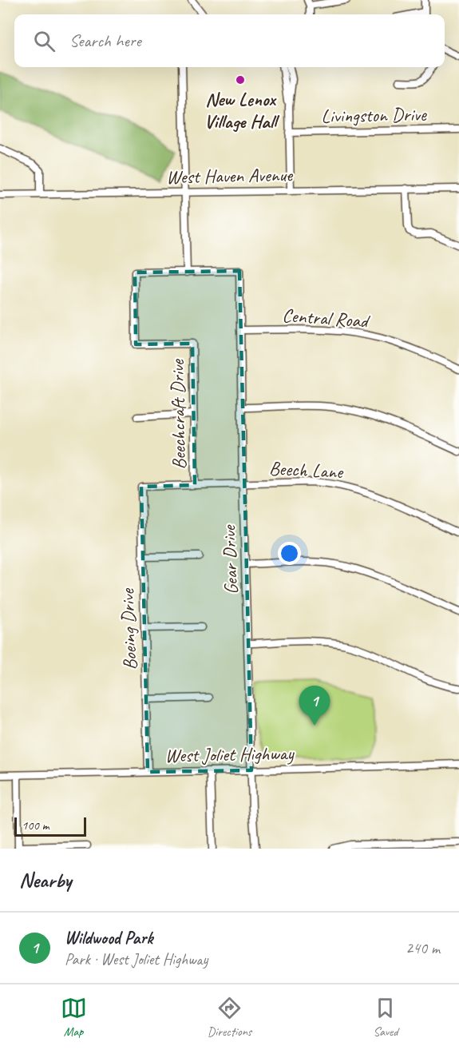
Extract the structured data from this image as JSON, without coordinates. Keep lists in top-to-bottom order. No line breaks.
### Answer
{"streets":{"street":["Livingston Drive","West Haven Avenue","Central Road","Beechcraft Drive","Beech Lane","Gear Drive","Boeing Drive","West Joliet Highway"]},"crossings":[["Central Road","Gear Drive"],["Beechcraft Drive","Beech Lane"],["Beechcraft Drive","Gear Drive"],["Beech Lane","Gear Drive"],["Beech Lane","Boeing Drive"],["Gear Drive","West Joliet Highway"],["Boeing Drive","West Joliet Highway"]],"places":["New Lenox Village Hall"],"scale_bar":"100 m","page":{"search":"Search here","pins":"1","scale":"100 m","heading":"Nearby","list":[{"mark":"1","name":"Wildwood Park","note":"Park · West Joliet Highway","value":"240 m"}],"nav":["Map","Directions","Saved"]}}
